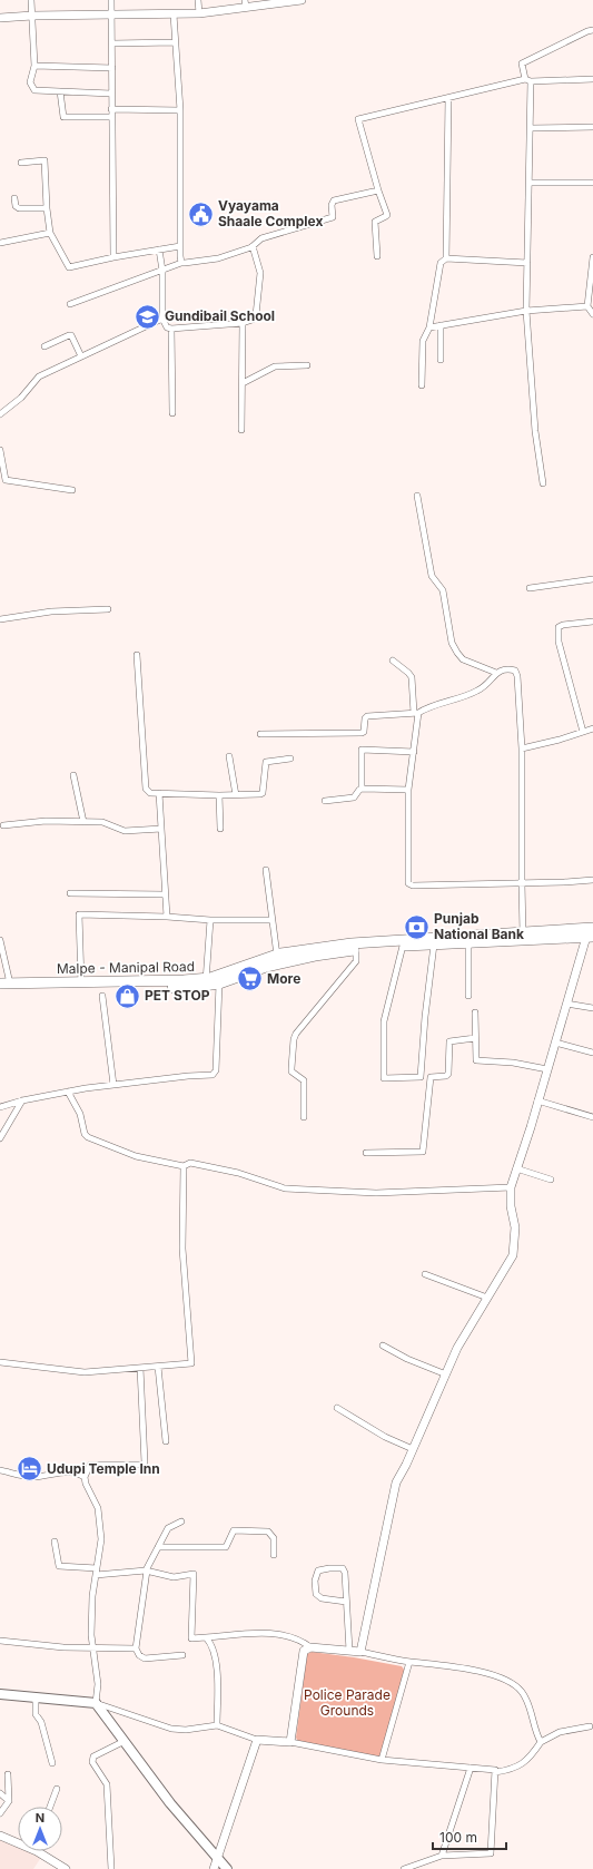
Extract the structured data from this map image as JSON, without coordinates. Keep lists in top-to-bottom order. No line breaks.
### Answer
{"streets":{"highway":["Malpe - Manipal Road"]},"parks":["Police Parade Grounds"],"places":{"public building":["Vyayama Shaale Complex"],"school or university":["Gundibail School"],"bank":["Punjab National Bank"],"supermarket":["More"],"shop":["PET STOP"],"hotel":["Udupi Temple Inn"]},"scale_bar":"100 m","north":"top"}
